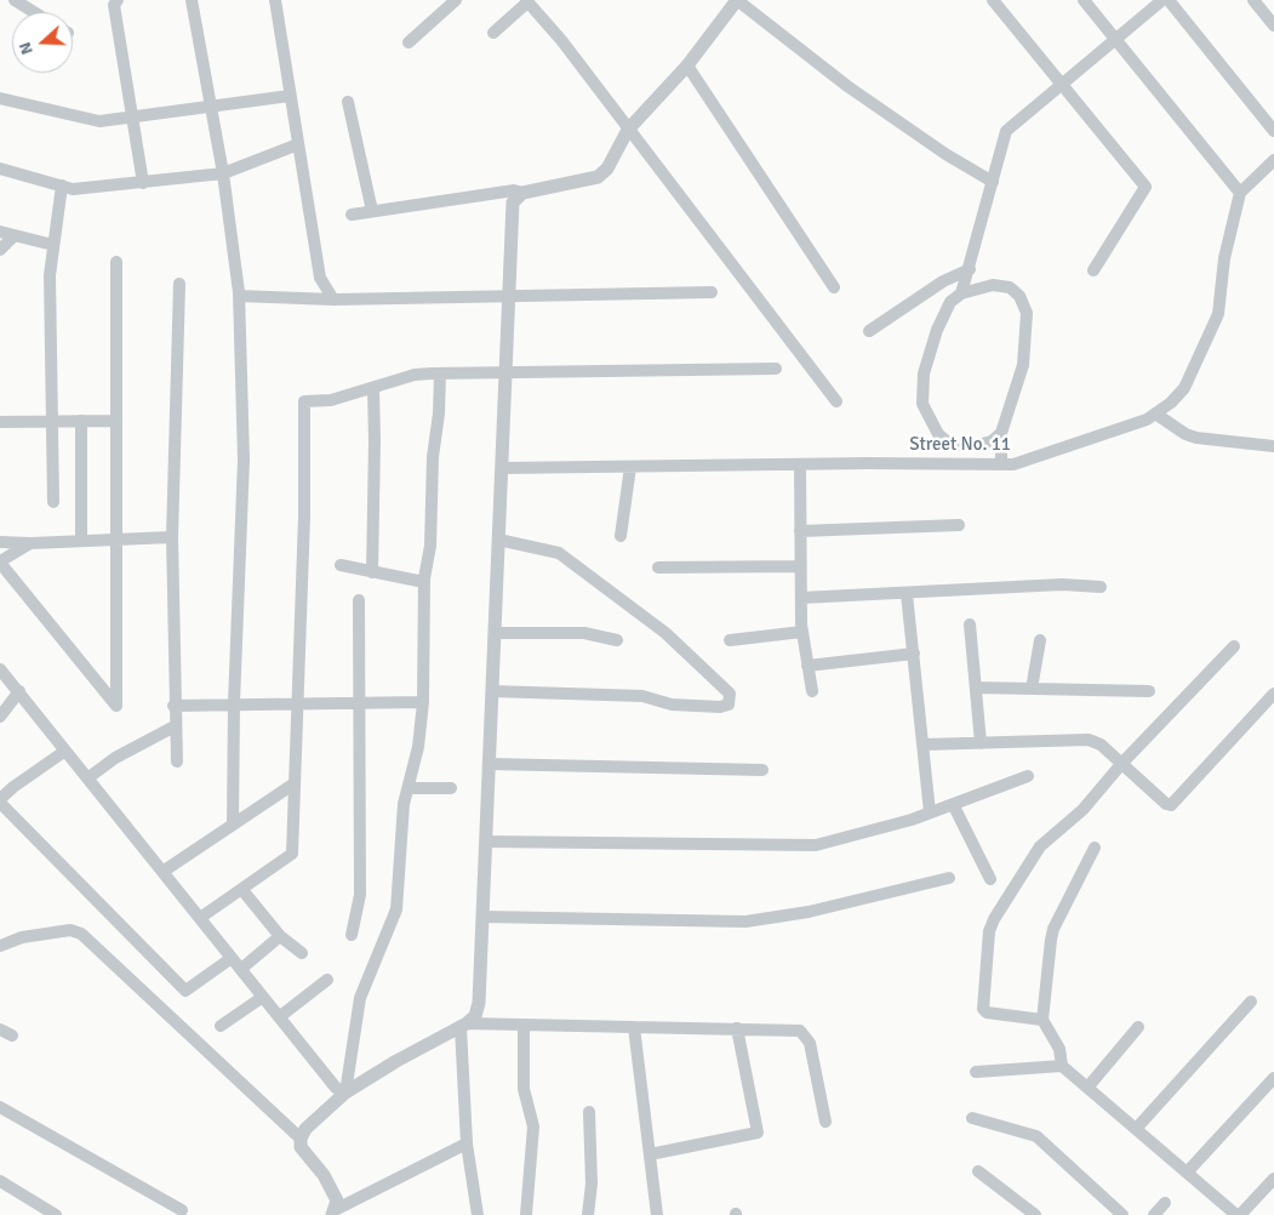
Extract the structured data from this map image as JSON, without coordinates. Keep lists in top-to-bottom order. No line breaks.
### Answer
{"streets":{"street":["Street No. 11"]},"north":"left"}
